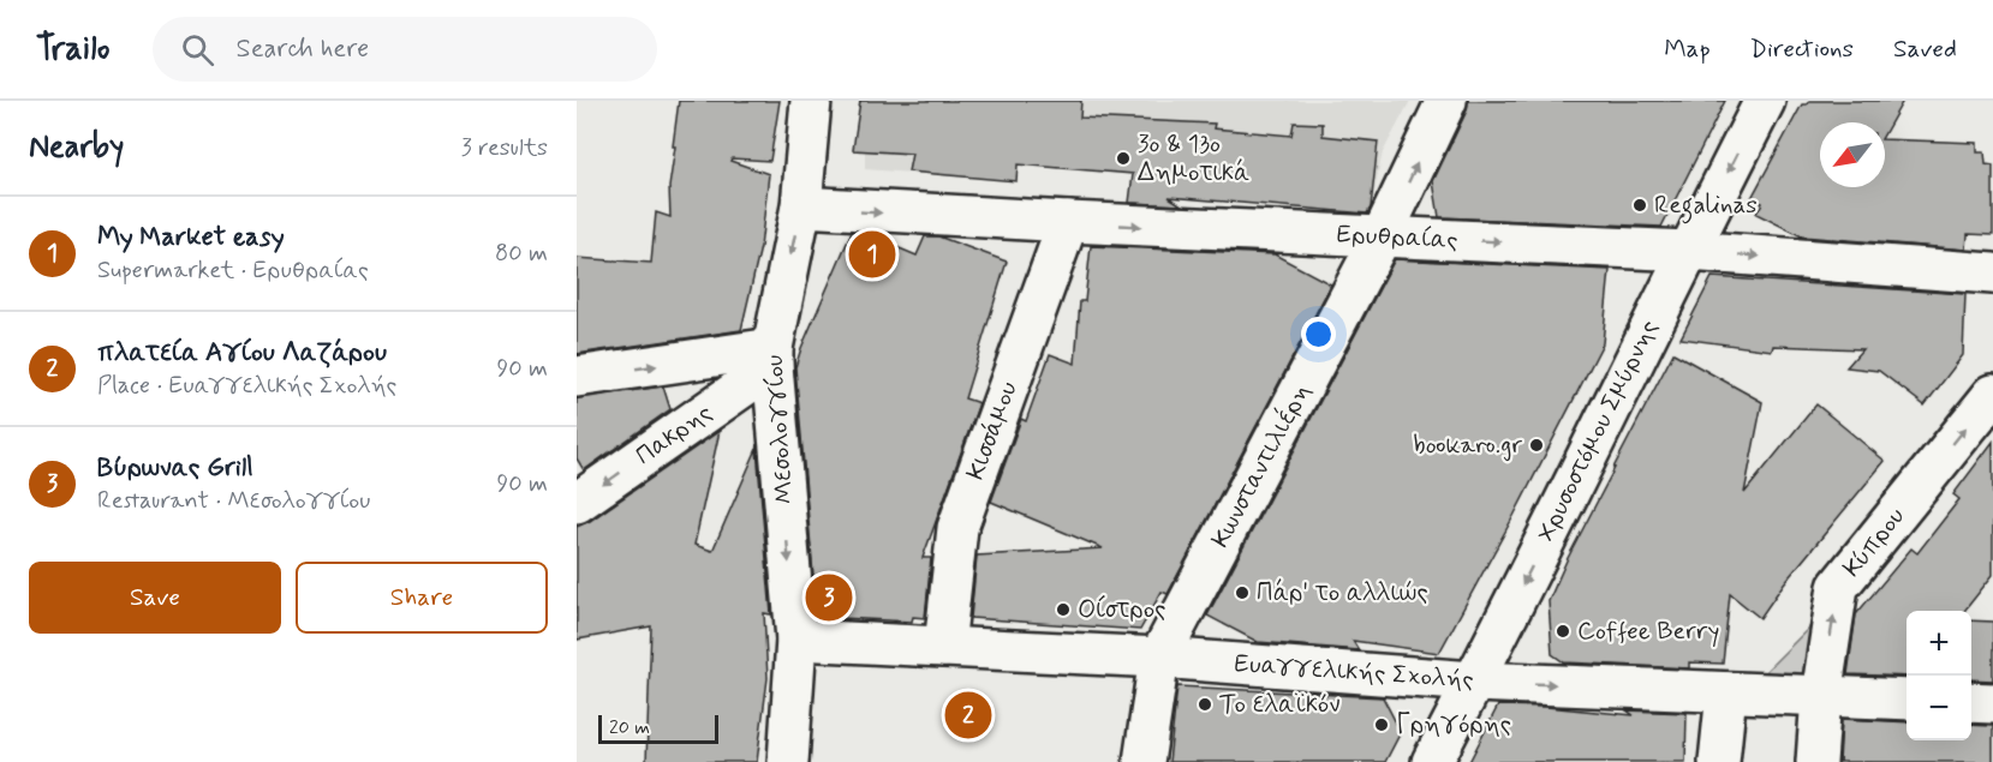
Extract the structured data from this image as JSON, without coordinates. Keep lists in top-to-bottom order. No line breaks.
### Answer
{"streets":{"street":["Ερυθραίας","Μεσολογγίου","Κισσάμου","Χρυσοστόμου Σμύρνης","Πακρης","Κωνσταντιλιέρη","Κύπρου","Ευαγγελικής Σχολής"]},"crossings":[["Ερυθραίας","Μεσολογγίου"],["Ερυθραίας","Κισσάμου"],["Ερυθραίας","Χρυσοστόμου Σμύρνης"],["Ερυθραίας","Κωνσταντιλιέρη"],["Μεσολογγίου","Πακρης"],["Μεσολογγίου","Ευαγγελικής Σχολής"],["Κισσάμου","Ευαγγελικής Σχολής"],["Χρυσοστόμου Σμύρνης","Ευαγγελικής Σχολής"],["Κωνσταντιλιέρη","Ευαγγελικής Σχολής"],["Κύπρου","Ευαγγελικής Σχολής"]],"one_way":["Ερυθραίας","Μεσολογγίου","Χρυσοστόμου Σμύρνης","Πακρης","Κύπρου"],"places":["3o & 13o Δημοτικά","Regalinas","bookaro.gr","Πάρ' το αλλιώς","Οίστρος","Coffee Berry","Το ελαϊκόν","Γρηγόρης"],"scale_bar":"20 m","north":"bottom left","page":{"header":"Trailo","search":"Search here","nav":["Map","Directions","Saved"],"heading":["Nearby","3 results"],"list":[{"mark":"1","name":"My Market easy","note":"Supermarket · Ερυθραίας","value":"80 m"},{"mark":"2","name":"πλατεία Αγίου Λαζάρου","note":"Place · Ευαγγελικής Σχολής","value":"90 m"},{"mark":"3","name":"Βύρωνας Grill","note":"Restaurant · Μεσολογγίου","value":"90 m"}],"pins":["1","3","2"],"buttons":["Save","Share"],"map_buttons":["+","−"],"scale":"20 m"}}
